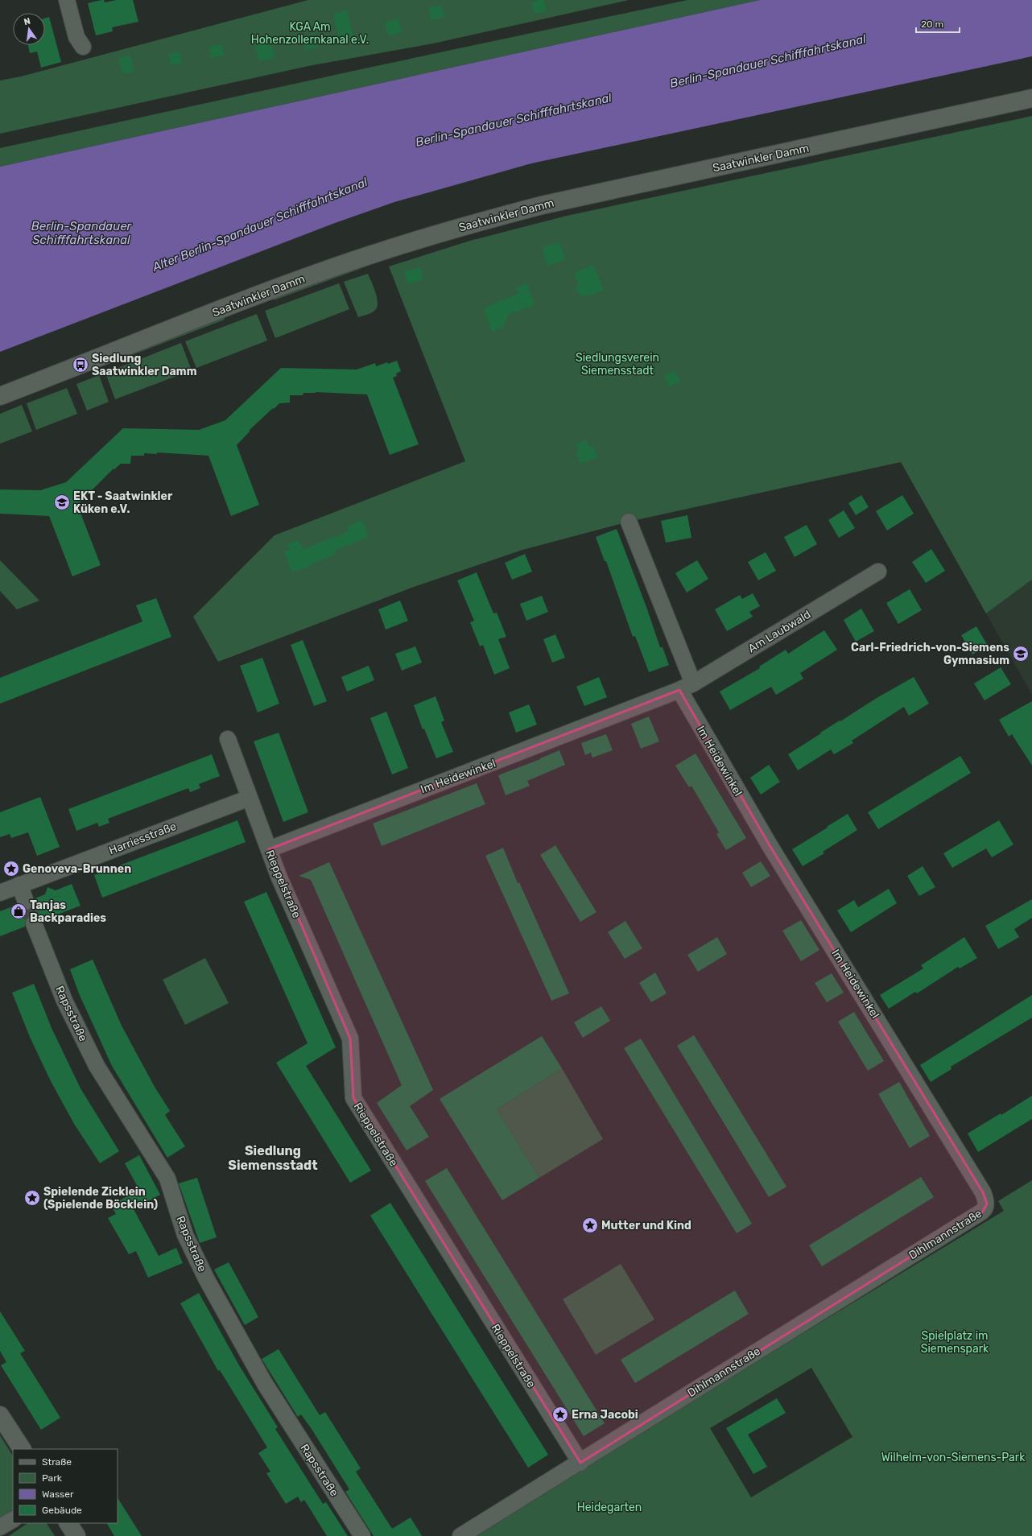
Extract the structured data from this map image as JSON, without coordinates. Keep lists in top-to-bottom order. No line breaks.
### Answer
{"streets":{"main road":["Saatwinkler Damm"],"street":["Am Laubwald","Im Heidewinkel","Harriesstraße","Rieppelstraße","Rapsstraße","Dihlmannstraße"]},"crossings":[["Am Laubwald","Im Heidewinkel"],["Im Heidewinkel","Rieppelstraße"],["Im Heidewinkel","Dihlmannstraße"],["Harriesstraße","Rieppelstraße"],["Rieppelstraße","Dihlmannstraße"]],"districts":["Siedlung Siemensstadt"],"water":["Berlin-Spandauer Schifffahrtskanal","Alter Berlin-Spandauer Schifffahrtskanal"],"parks":["KGA Am Hohenzollernkanal e.V.","Siedlungsverein Siemensstadt","Spielplatz im Siemenspark","Wilhelm-von-Siemens-Park","Heidegarten"],"places":{"bus stop":["Siedlung Saatwinkler Damm"],"school or university":["EKT - Saatwinkler Küken e.V.","Carl-Friedrich-von-Siemens Gymnasium"],"place":["Genoveva-Brunnen","Spielende Zicklein (Spielende Böcklein)","Mutter und Kind","Erna Jacobi"],"shop":["Tanjas Backparadies"]},"legend":["Straße","Park","Wasser","Gebäude"],"scale_bar":"20 m","north":"top"}
